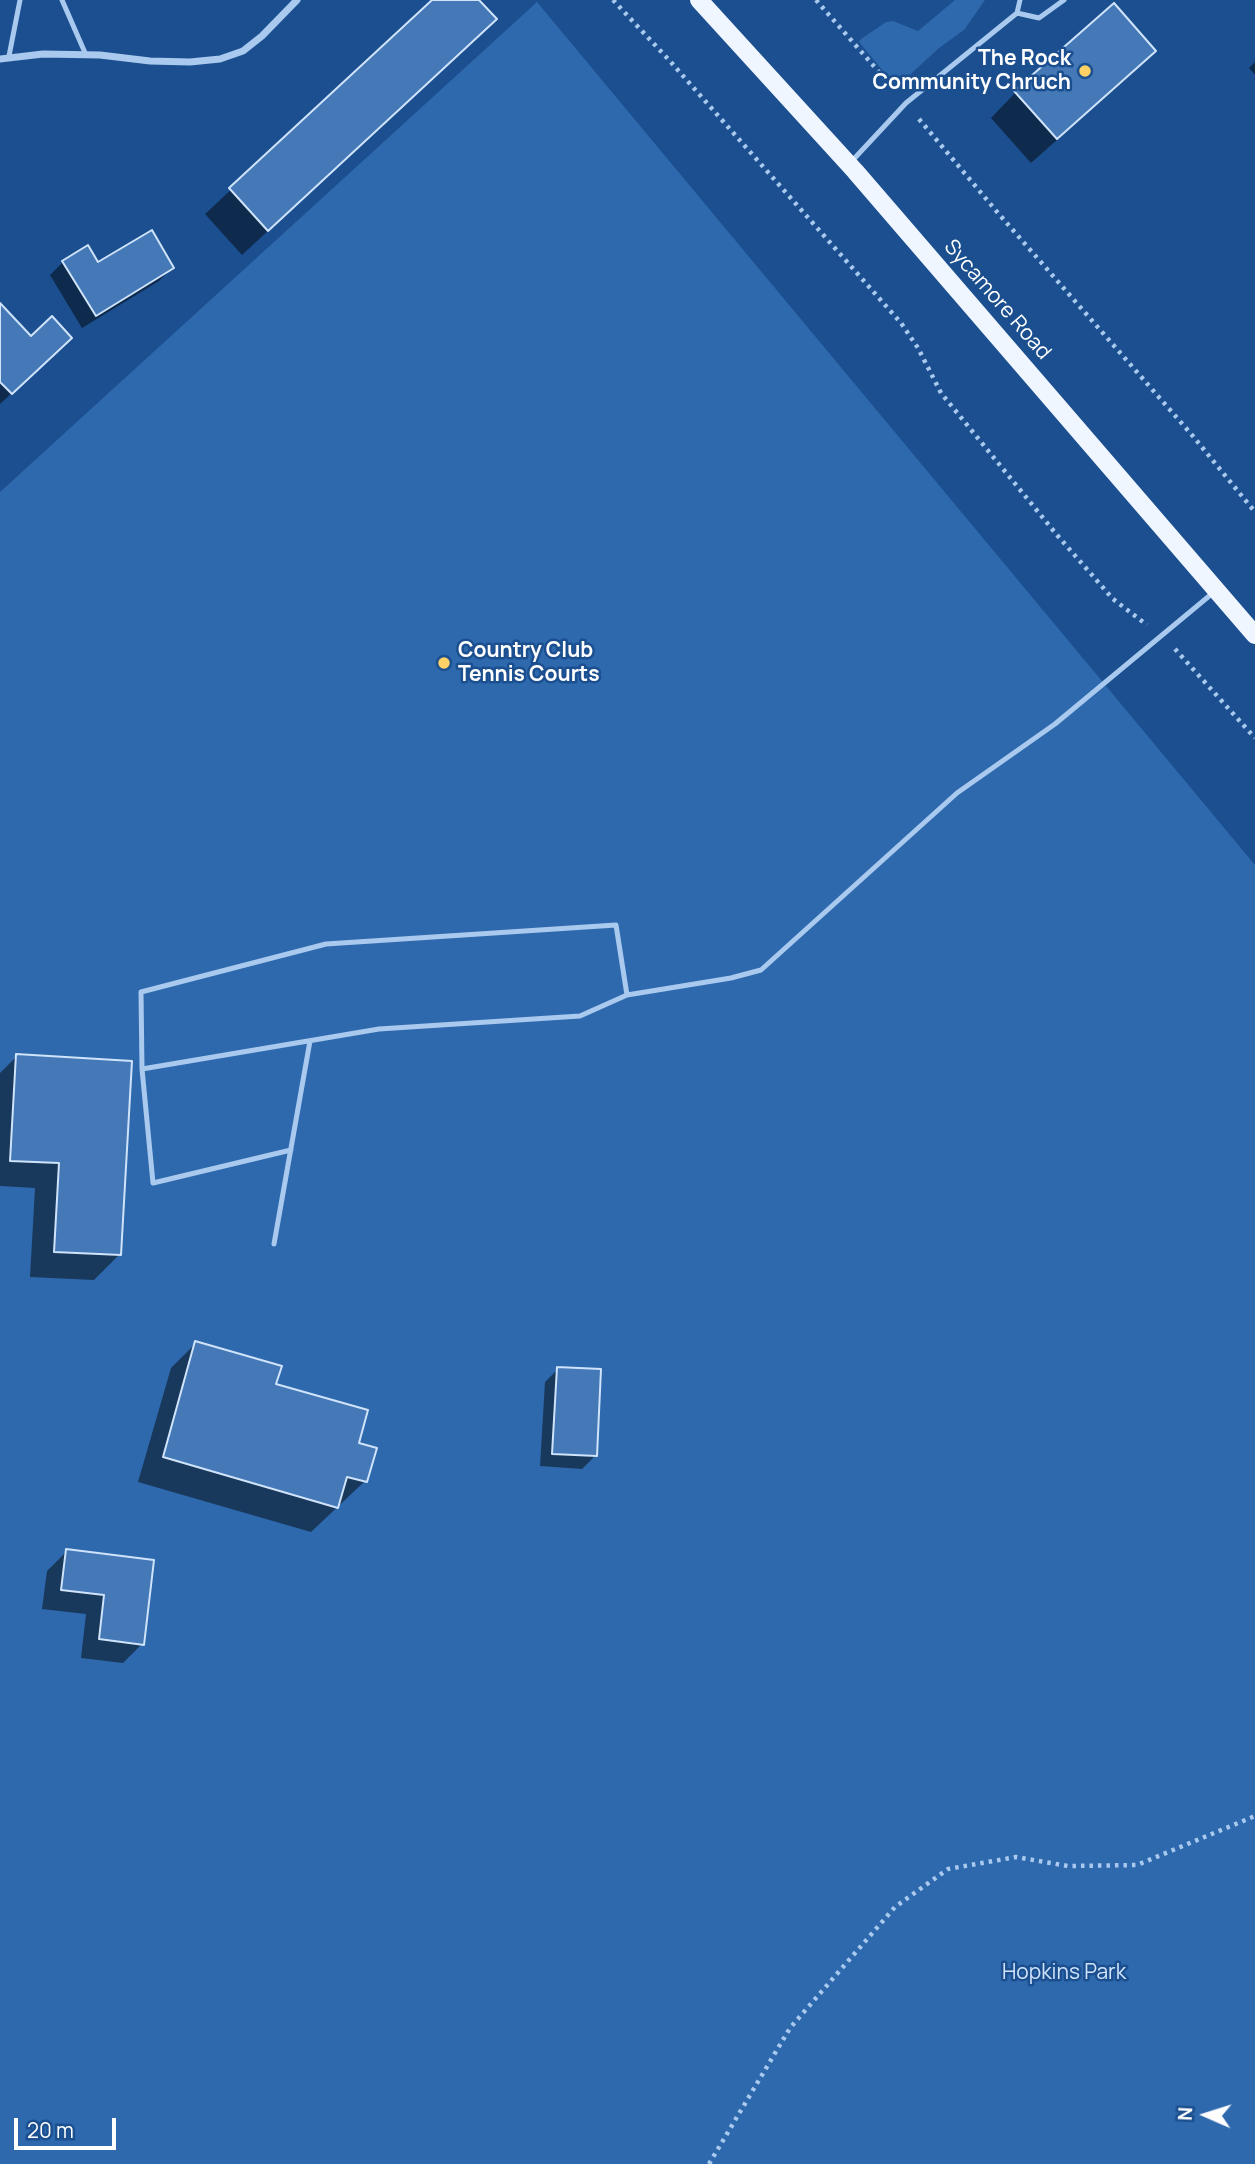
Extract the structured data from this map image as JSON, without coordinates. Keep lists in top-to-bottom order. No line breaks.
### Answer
{"streets":{"main road":["Sycamore Road"]},"parks":["Hopkins Park"],"places":["The Rock Community Chruch","Country Club Tennis Courts"],"scale_bar":"20 m","north":"left"}
